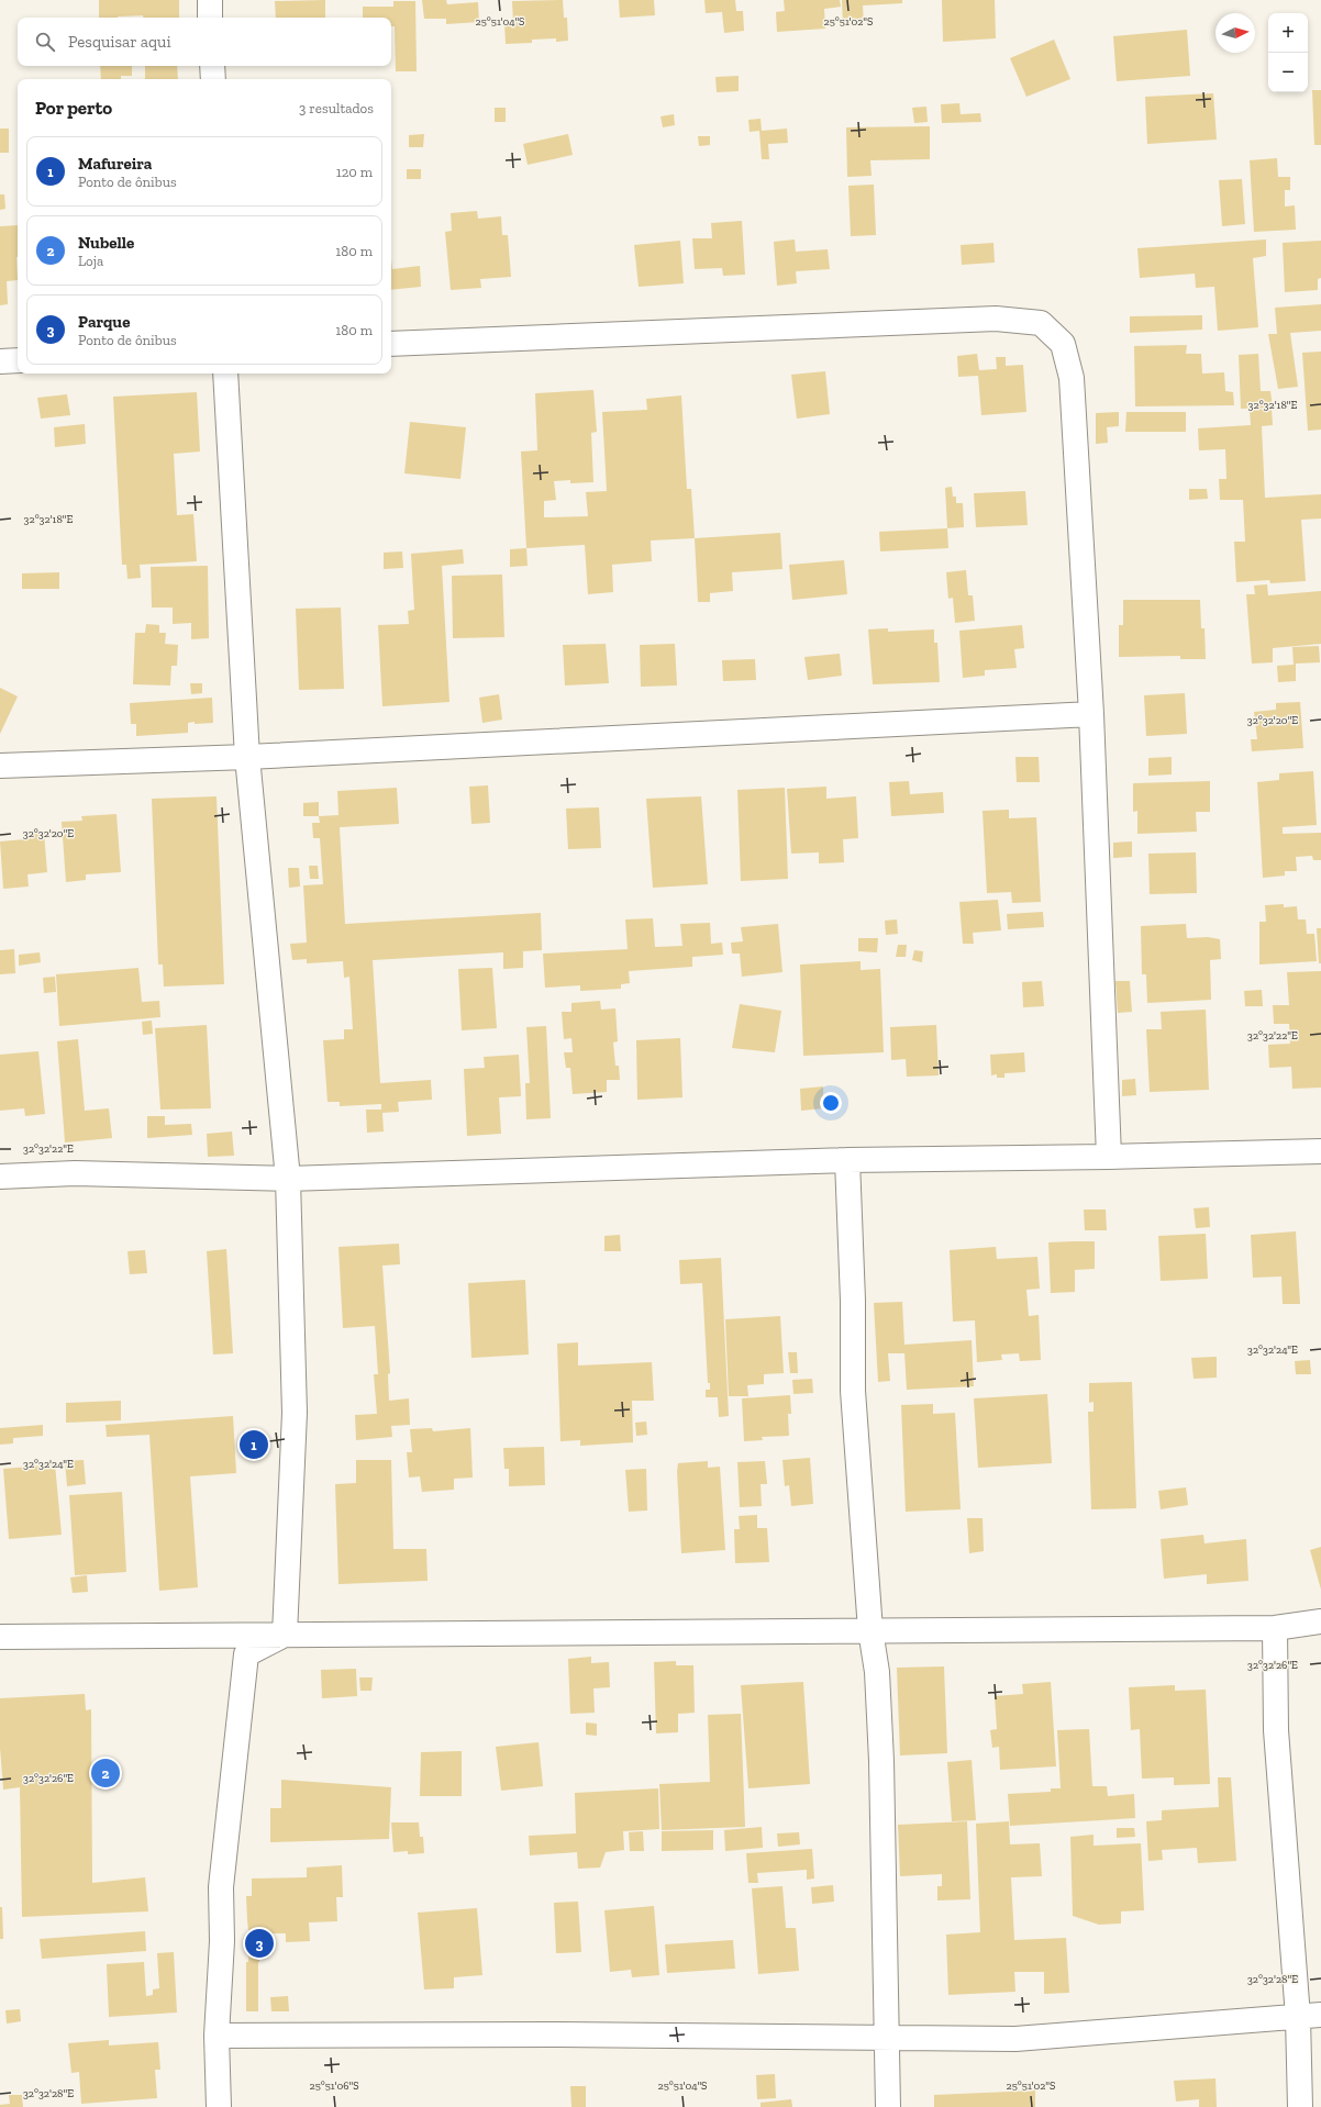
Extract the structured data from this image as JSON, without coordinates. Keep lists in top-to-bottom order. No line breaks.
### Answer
{"north":"right","page":{"map_buttons":["+","−"],"search":"Pesquisar aqui","heading":["Por perto","3 resultados"],"list":[{"mark":"1","name":"Mafureira","note":"Ponto de ônibus","value":"120 m"},{"mark":"2","name":"Nubelle","note":"Loja","value":"180 m"},{"mark":"3","name":"Parque","note":"Ponto de ônibus","value":"180 m"}],"pins":["1","2","3"]},"coordinates":["25°51'04\"S","25°51'02\"S","32°32'18\"E","32°32'20\"E","32°32'22\"E","32°32'24\"E","32°32'26\"E","32°32'28\"E","25°51'06\"S"]}
